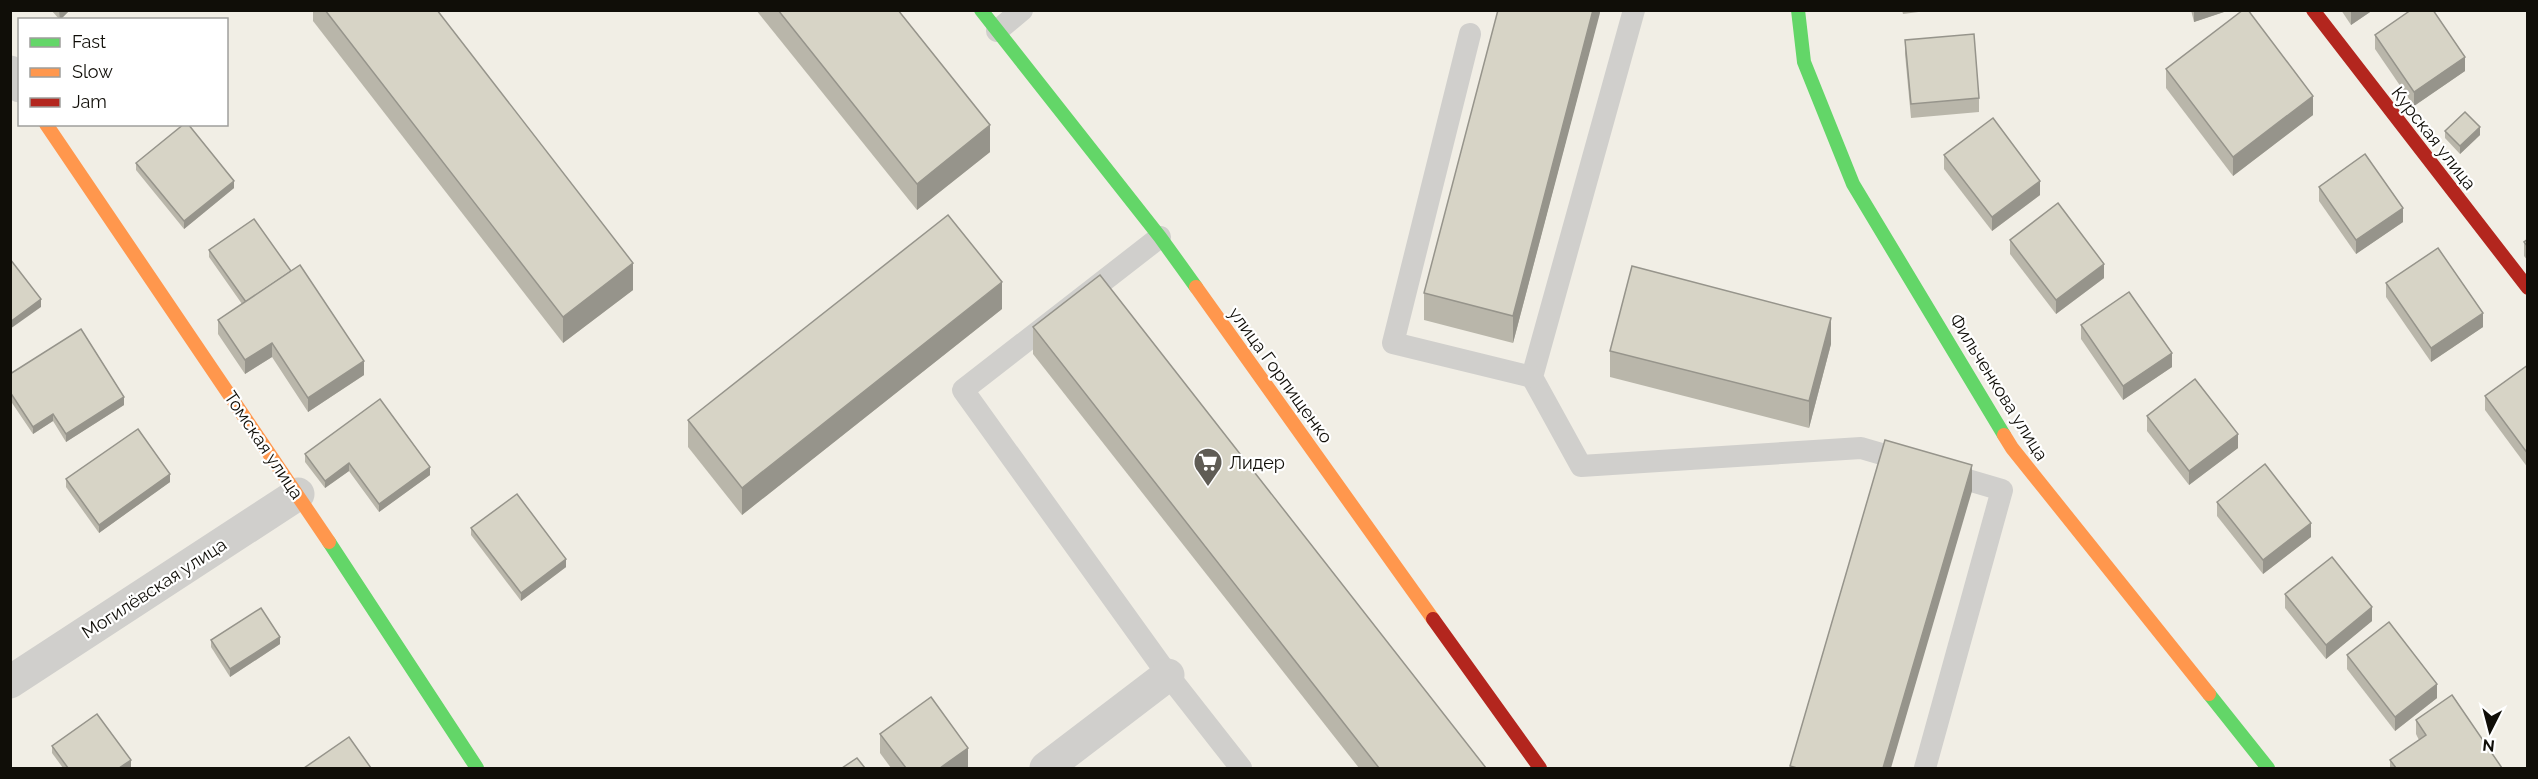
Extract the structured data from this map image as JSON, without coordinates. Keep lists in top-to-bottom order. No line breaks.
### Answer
{"streets":{"street":["Курская улица","улица Горпищенко","Фильченкова улица","Томская улица","Могилёвская улица"]},"crossings":[["Томская улица","Могилёвская улица"]],"places":{"supermarket":["Лидер"]},"legend":["Fast","Slow","Jam"],"north":"bottom"}
